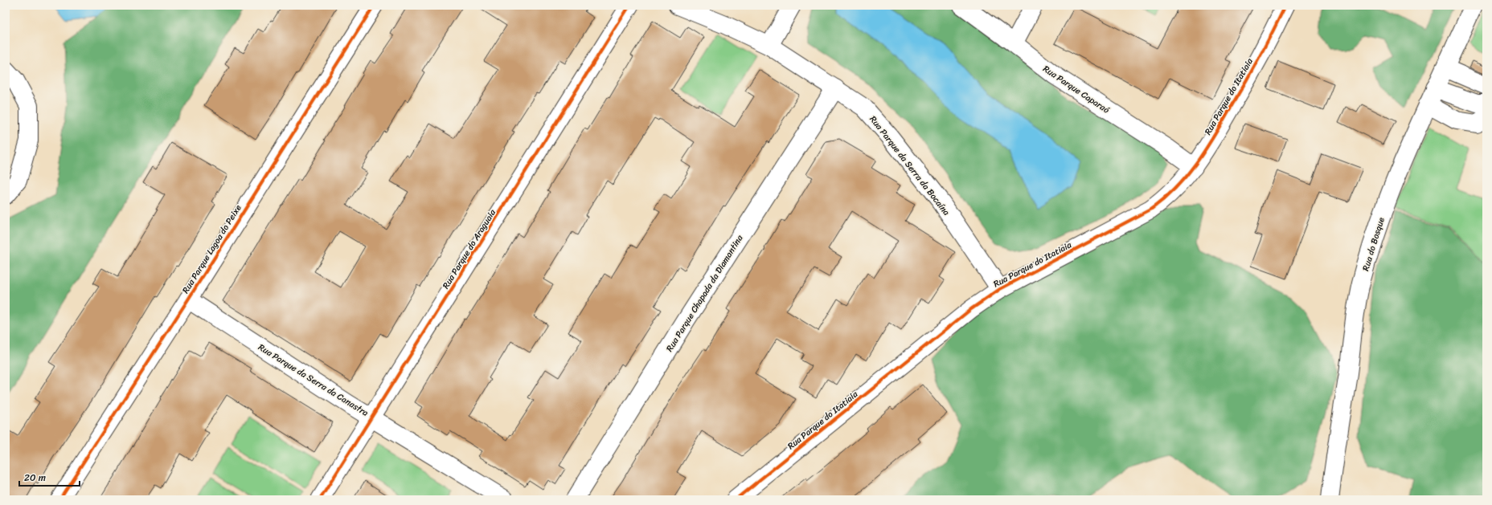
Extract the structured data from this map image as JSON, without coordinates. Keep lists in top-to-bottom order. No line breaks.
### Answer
{"streets":{"street":["Rua Parque Caparaó","Rua Parque do Itatiaia","Rua Parque da Serra da Bocaína","Rua do Bosque","Rua Parque Lagoa do Peixe","Rua Parque do Araguaia","Rua Parque Chapada da Diamantina","Rua Parque da Serra da Canastra"]},"crossings":[["Rua Parque Caparaó","Rua Parque do Itatiaia"],["Rua Parque do Itatiaia","Rua Parque da Serra da Bocaína"],["Rua Parque da Serra da Bocaína","Rua Parque Chapada da Diamantina"],["Rua Parque Lagoa do Peixe","Rua Parque da Serra da Canastra"],["Rua Parque do Araguaia","Rua Parque da Serra da Canastra"]],"scale_bar":"20 m"}
